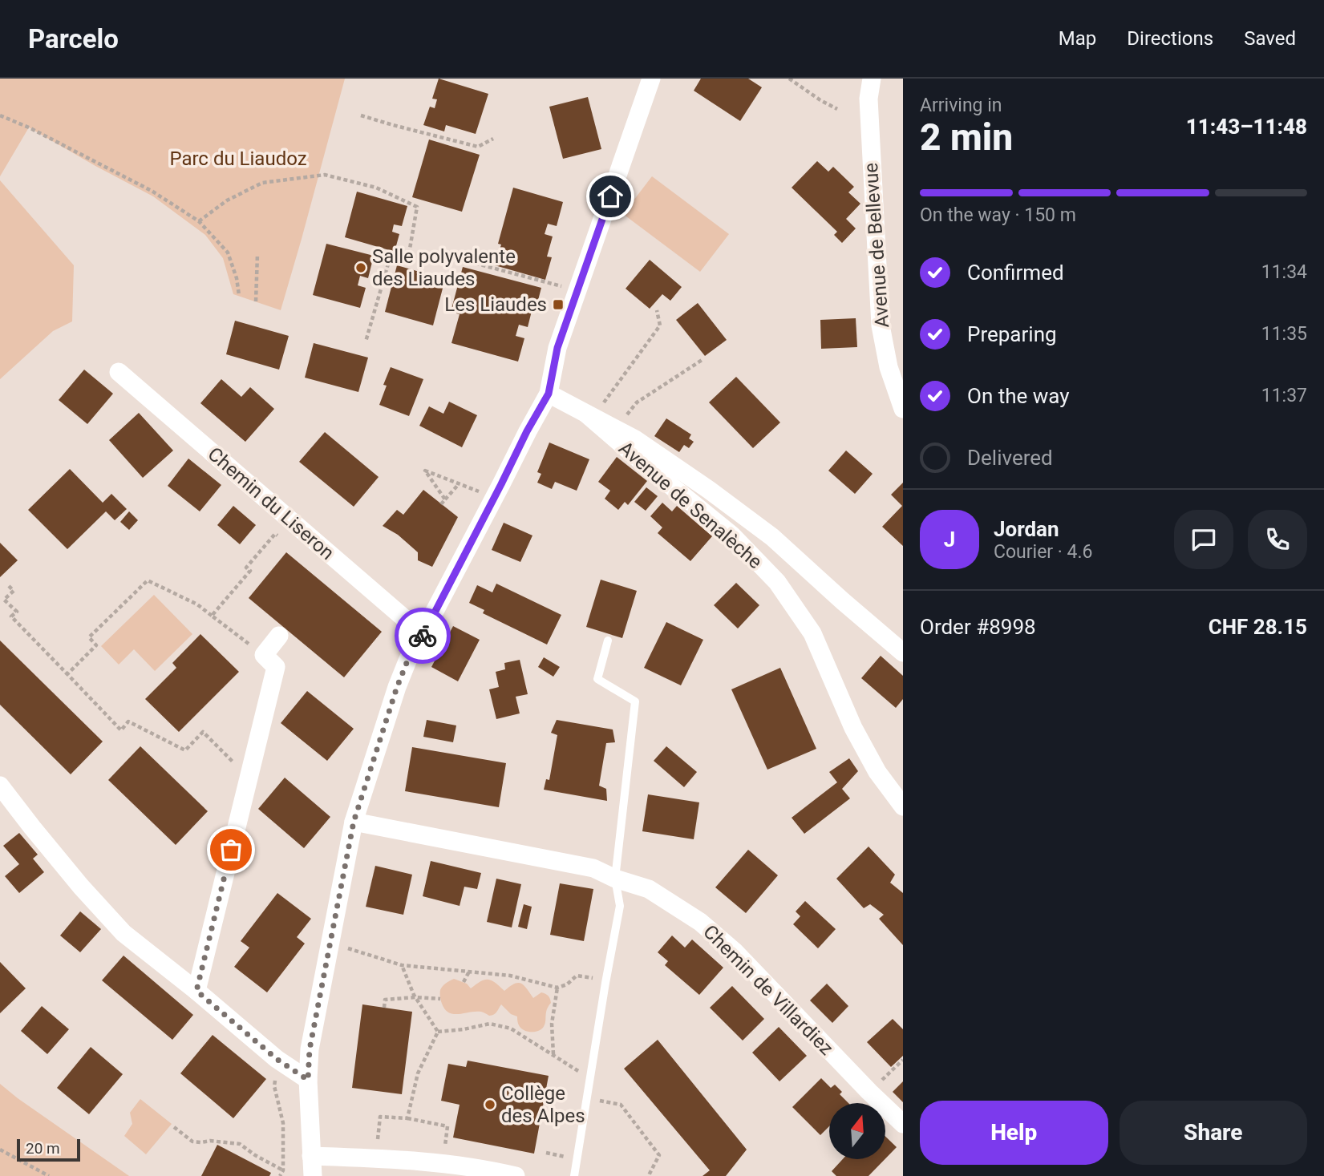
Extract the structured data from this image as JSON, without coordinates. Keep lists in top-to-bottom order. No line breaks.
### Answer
{"streets":{"street":["Avenue de Bellevue","Chemin du Liseron","Avenue de Senalèche","Chemin de Villardiez"]},"parks":["Parc du Liaudoz"],"places":{"other":["Salle polyvalente des Liaudes","Collège des Alpes"],"transit":["Les Liaudes"]},"scale_bar":"20 m","north":"top","page":{"header":"Parcelo","nav":["Map","Directions","Saved"],"heading":["2 min","Arriving in","11:43–11:48"],"panel":["Jordan","Courier · 4.6","Order #8998","CHF 28.15"],"bar":"On the way · 150 m","list":[["Confirmed","11:34"],["Preparing","11:35"],["On the way","11:37"],"Delivered"],"round":"J","buttons":["Help","Share"],"scale":"20 m"}}
